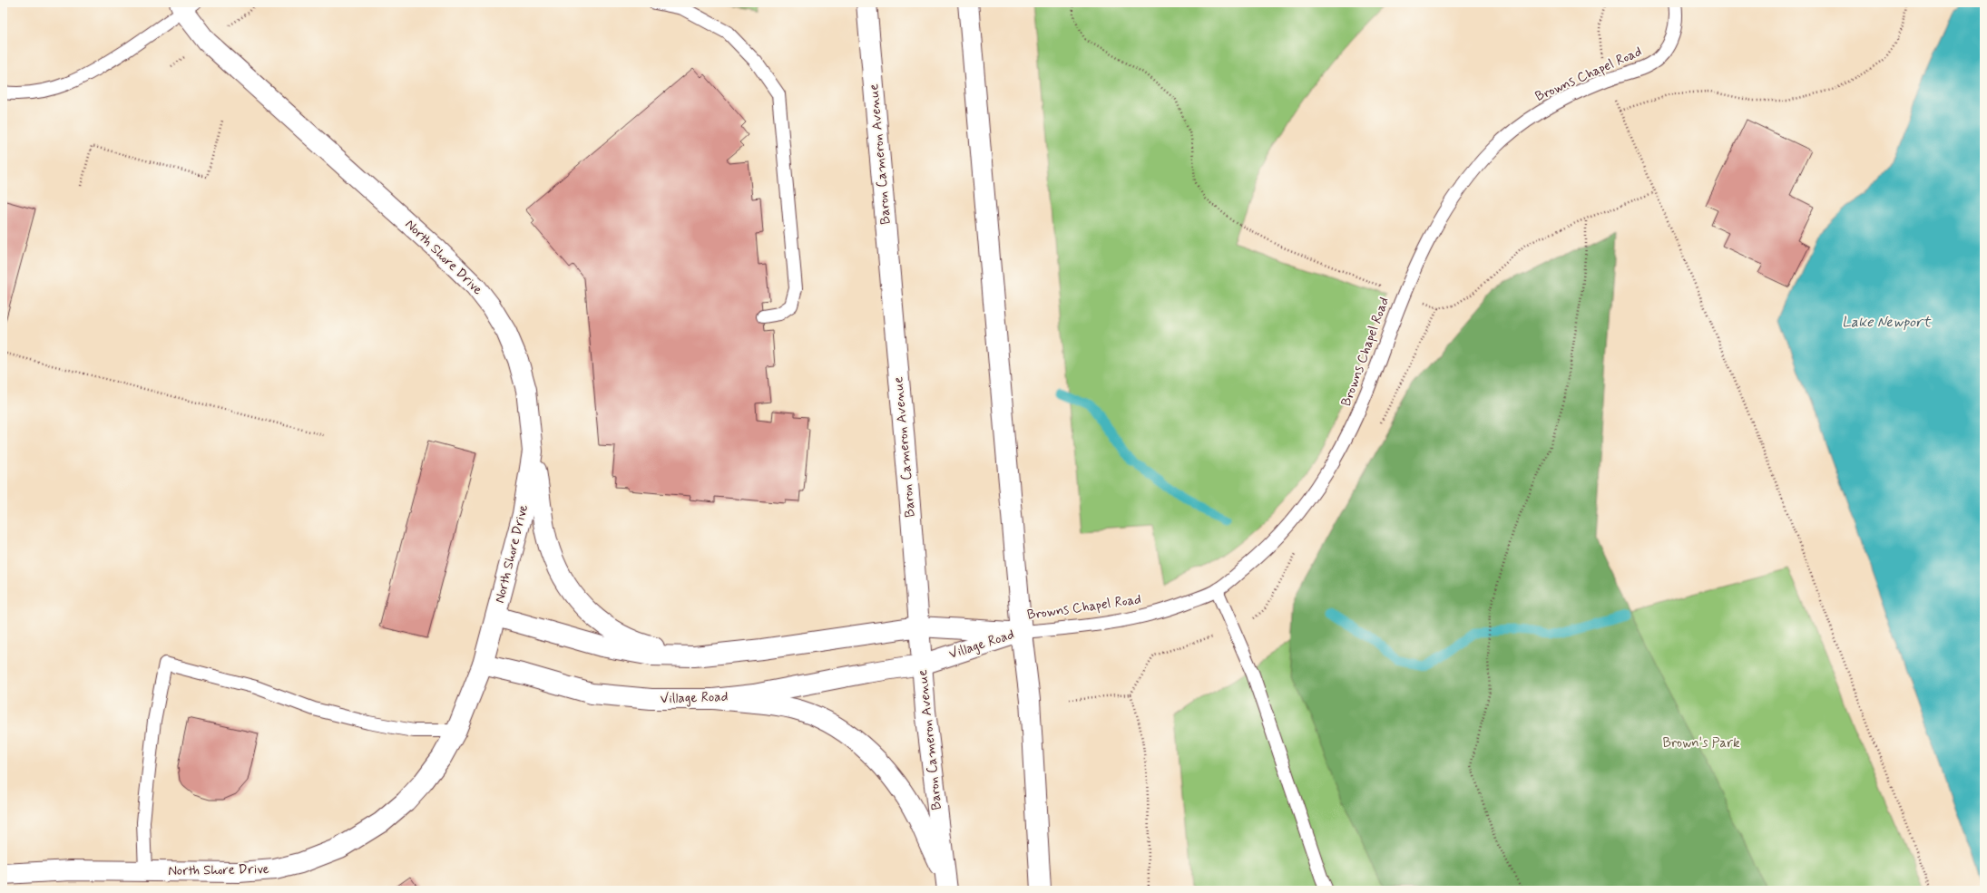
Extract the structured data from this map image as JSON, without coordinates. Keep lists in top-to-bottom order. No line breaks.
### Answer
{"streets":{"street":["Baron Cameron Avenue","North Shore Drive","Village Road"],"lane":["Browns Chapel Road"]},"crossings":[["Browns Chapel Road","Village Road"],["Baron Cameron Avenue","Village Road"],["North Shore Drive","Village Road"]],"water":["Lake Newport"],"parks":["Brown's Park"]}
